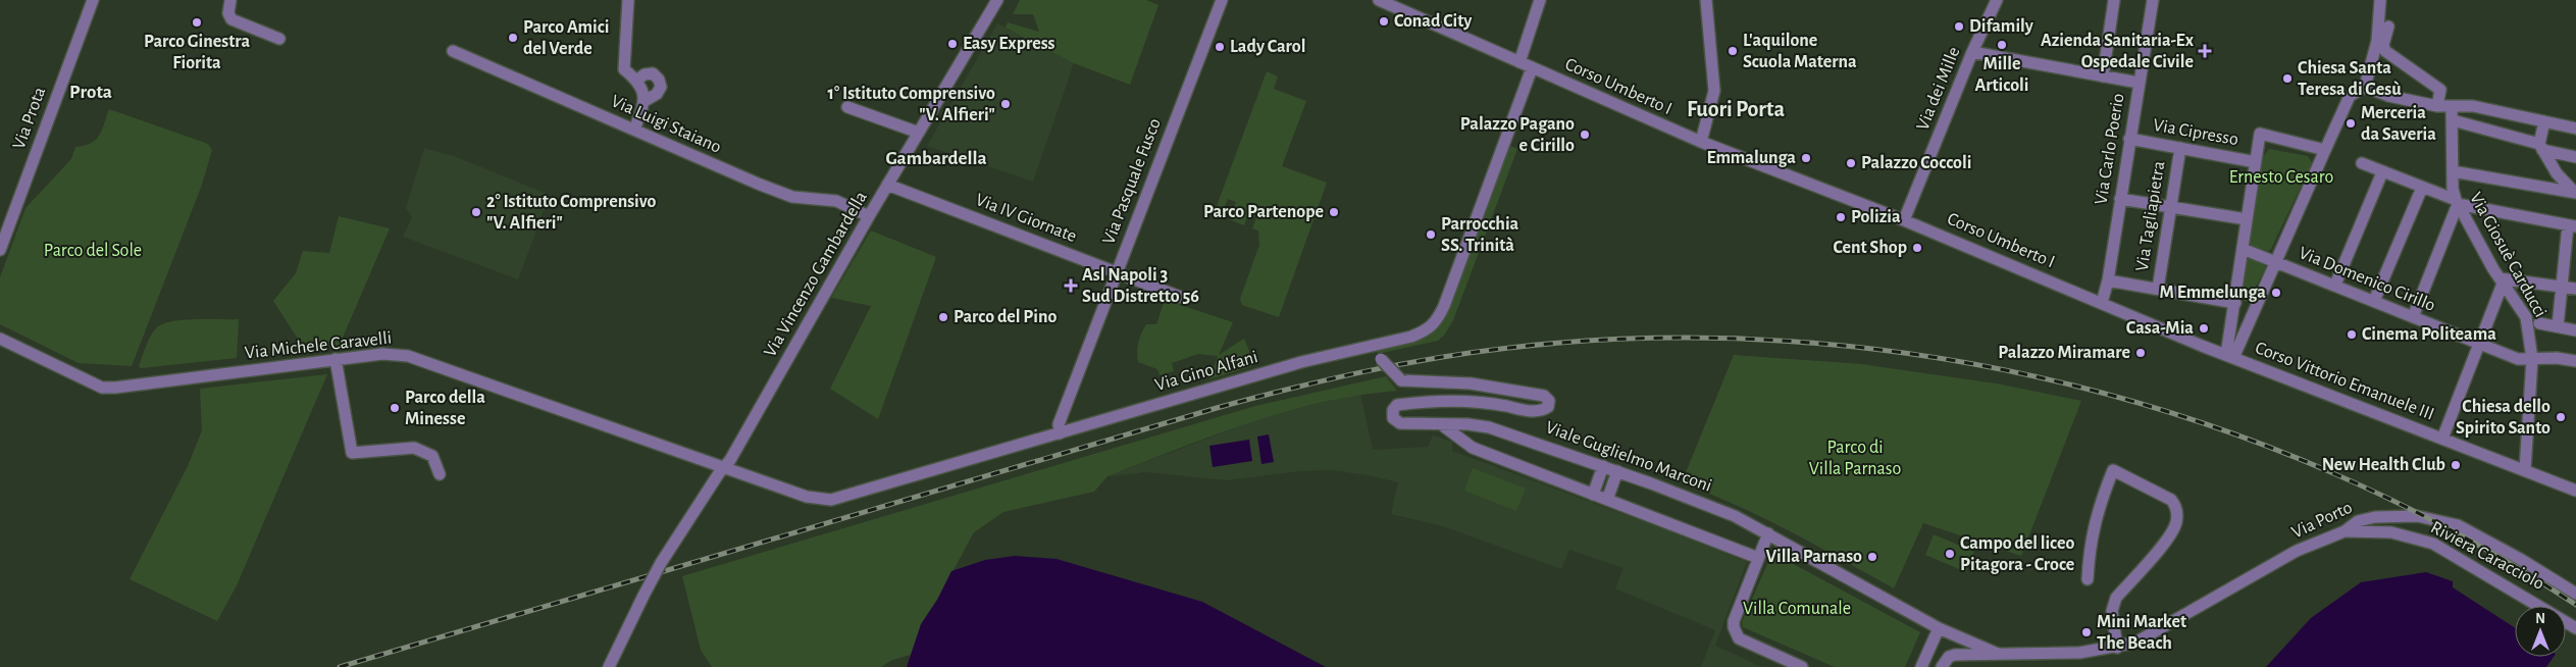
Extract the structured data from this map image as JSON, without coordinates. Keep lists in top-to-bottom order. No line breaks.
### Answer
{"streets":{"street":["Corso Umberto I","Via dei Mille","Via Prota","Via Luigi Staiano","Via Cipresso","Via Carlo Poerio","Via Pasquale Fusco","Via Tagliapietra","Via IV Giornate","Via Giosuè Carducci","Via Vincenzo Gambardella","Via Domenico Cirillo","Via Michele Caravelli","Via Gino Alfani","Corso Vittorio Emanuele III","Viale Guglielmo Marconi","Via Porto","Riviera Caracciolo"]},"crossings":[["Corso Umberto I","Via dei Mille"],["Corso Umberto I","Via Carlo Poerio"],["Corso Umberto I","Via Gino Alfani"],["Corso Umberto I","Corso Vittorio Emanuele III"],["Via Luigi Staiano","Via Vincenzo Gambardella"],["Via Cipresso","Via Carlo Poerio"],["Via Cipresso","Via Tagliapietra"],["Via Carlo Poerio","Corso Vittorio Emanuele III"],["Via Pasquale Fusco","Via IV Giornate"],["Via Pasquale Fusco","Via Gino Alfani"],["Via IV Giornate","Via Vincenzo Gambardella"],["Via Giosuè Carducci","Via Domenico Cirillo"],["Via Giosuè Carducci","Corso Vittorio Emanuele III"],["Via Vincenzo Gambardella","Via Michele Caravelli"],["Via Vincenzo Gambardella","Via Gino Alfani"],["Via Michele Caravelli","Via Gino Alfani"],["Via Gino Alfani","Viale Guglielmo Marconi"],["Viale Guglielmo Marconi","Via Porto"],["Via Porto","Riviera Caracciolo"]],"districts":["Prota","Fuori Porta","Gambardella"],"parks":["Ernesto Cesaro","Parco del Sole","Parco di Villa Parnaso","Villa Comunale"],"places":{"other":["Conad City","Parco Ginestra Fiorita","Difamily","Parco Amici del Verde","Easy Express","Mille Articoli","Lady Carol","L'aquilone Scuola Materna","Chiesa Santa Teresa di Gesù","1° Istituto Comprensivo \"V. Alfieri\"","Merceria da Saveria","Palazzo Pagano e Cirillo","Emmalunga","Palazzo Coccoli","2° Istituto Comprensivo \"V. Alfieri\"","Parco Partenope","Polizia","Parrocchia SS. Trinità","Cent Shop","M Emmelunga","Parco del Pino","Casa-Mia","Cinema Politeama","Palazzo Miramare","Parco della Minesse","Chiesa dello Spirito Santo","New Health Club","Campo del liceo Pitagora - Croce","Villa Parnaso","Mini Market The Beach"],"health":["Azienda Sanitaria-Ex Ospedale Civile","Asl Napoli 3 Sud Distretto 56"]},"north":"top"}
